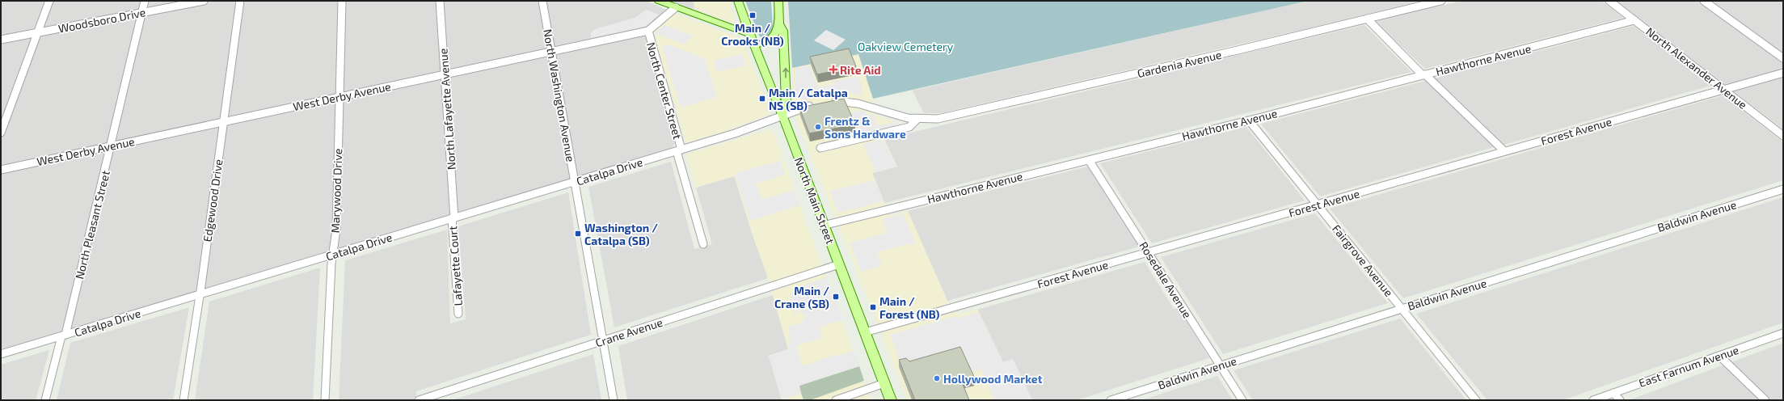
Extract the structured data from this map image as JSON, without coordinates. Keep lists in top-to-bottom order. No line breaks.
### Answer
{"streets":{"main road":["North Main Street"],"street":["Woodsboro Drive","Hawthorne Avenue","Gardenia Avenue","North Alexander Avenue","North Center Street","North Washington Avenue","West Derby Avenue","North Lafayette Avenue","Forest Avenue","Catalpa Drive","Marywood Drive","Edgewood Drive","Baldwin Avenue","North Pleasant Street","Fairgrove Avenue","Lafayette Court","Rosedale Avenue","Crane Avenue","East Farnum Avenue"]},"crossings":[["Woodsboro Drive","North Pleasant Street"],["Hawthorne Avenue","North Alexander Avenue"],["Hawthorne Avenue","North Main Street"],["Hawthorne Avenue","Fairgrove Avenue"],["Hawthorne Avenue","Rosedale Avenue"],["North Alexander Avenue","Forest Avenue"],["North Center Street","West Derby Avenue"],["North Center Street","Catalpa Drive"],["North Washington Avenue","West Derby Avenue"],["North Washington Avenue","Catalpa Drive"],["North Washington Avenue","Crane Avenue"],["West Derby Avenue","North Lafayette Avenue"],["West Derby Avenue","Marywood Drive"],["West Derby Avenue","Edgewood Drive"],["West Derby Avenue","North Pleasant Street"],["North Lafayette Avenue","Catalpa Drive"],["North Lafayette Avenue","Lafayette Court"],["Forest Avenue","North Main Street"],["Forest Avenue","Fairgrove Avenue"],["Forest Avenue","Rosedale Avenue"],["Catalpa Drive","Marywood Drive"],["Catalpa Drive","Edgewood Drive"],["Catalpa Drive","North Main Street"],["Catalpa Drive","North Pleasant Street"],["Catalpa Drive","Lafayette Court"],["North Main Street","Crane Avenue"],["Baldwin Avenue","Fairgrove Avenue"],["Baldwin Avenue","Rosedale Avenue"]],"parks":["Oakview Cemetery"],"places":{"transit":["Main / Crooks (NB)","Main / Catalpa NS (SB)","Washington / Catalpa (SB)","Main / Crane (SB)","Main / Forest (NB)"],"health":["Rite Aid"],"other":["Frentz & Sons Hardware","Hollywood Market"]}}
